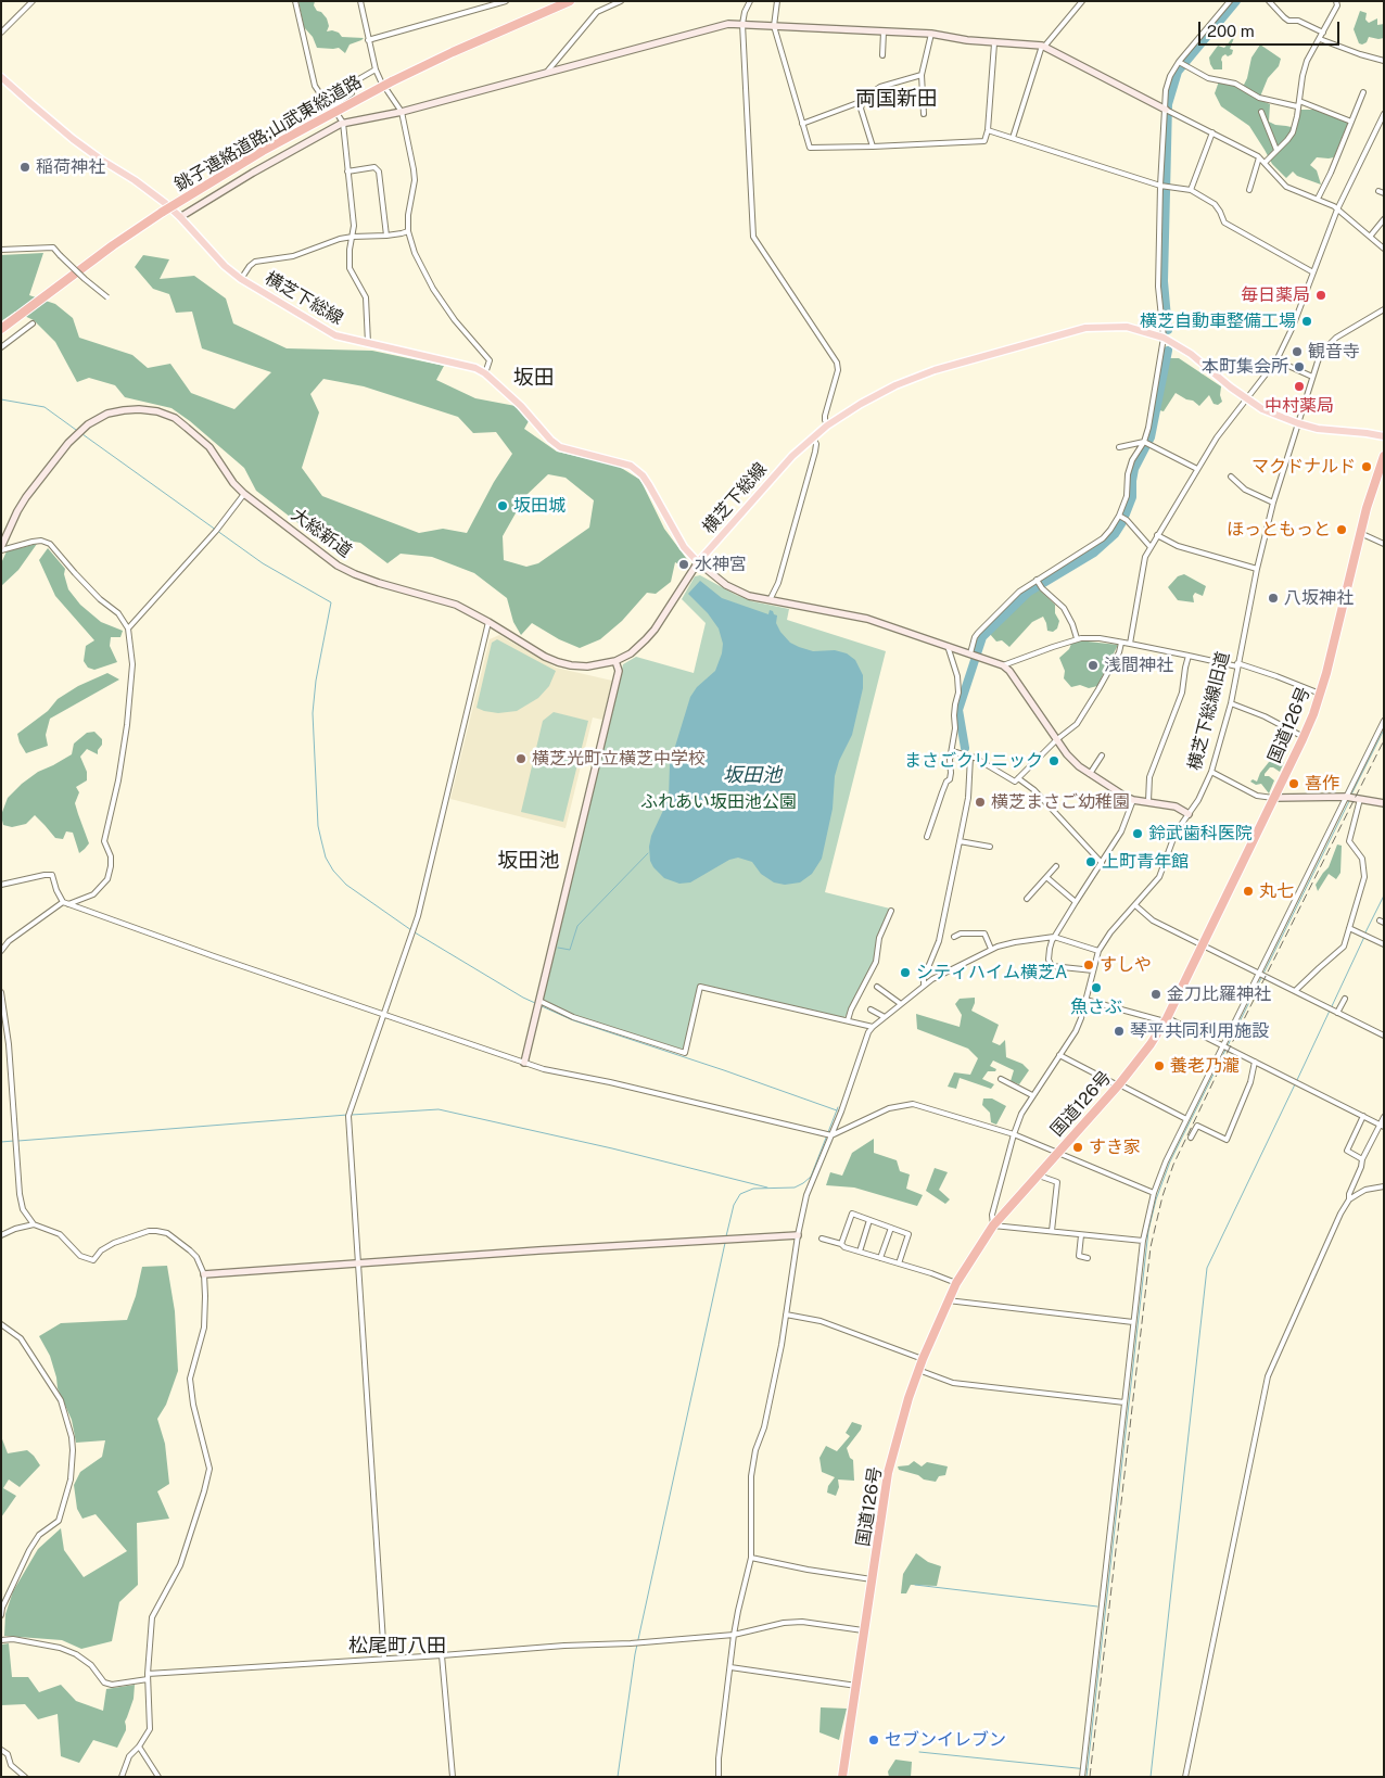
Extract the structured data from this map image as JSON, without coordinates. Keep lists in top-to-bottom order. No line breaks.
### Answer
{"streets":{"highway":["銚子連絡道路;山武東総道路","国道126号"],"main road":["横芝下総線"],"street":["大総新道","横芝下総線旧道"]},"crossings":[["横芝下総線","大総新道"],["横芝下総線","横芝下総線旧道"],["横芝下総線旧道","国道126号"]],"districts":["両国新田","坂田","坂田池","松尾町八田"],"water":["坂田池"],"parks":["ふれあい坂田池公園"],"places":["稲荷神社","毎日薬局","横芝自動車整備工場","観音寺","本町集会所","中村薬局","マクドナルド","坂田城","ほっともっと","水神宮","八坂神社","浅間神社","横芝光町立横芝中学校","まさごクリニック","喜作","横芝まさご幼稚園","鈴武歯科医院","上町青年館","丸七","すしや","シティハイム横芝A","魚さぶ","金刀比羅神社","琴平共同利用施設","養老乃瀧","すき家","セブンイレブン"],"scale_bar":"200 m"}
